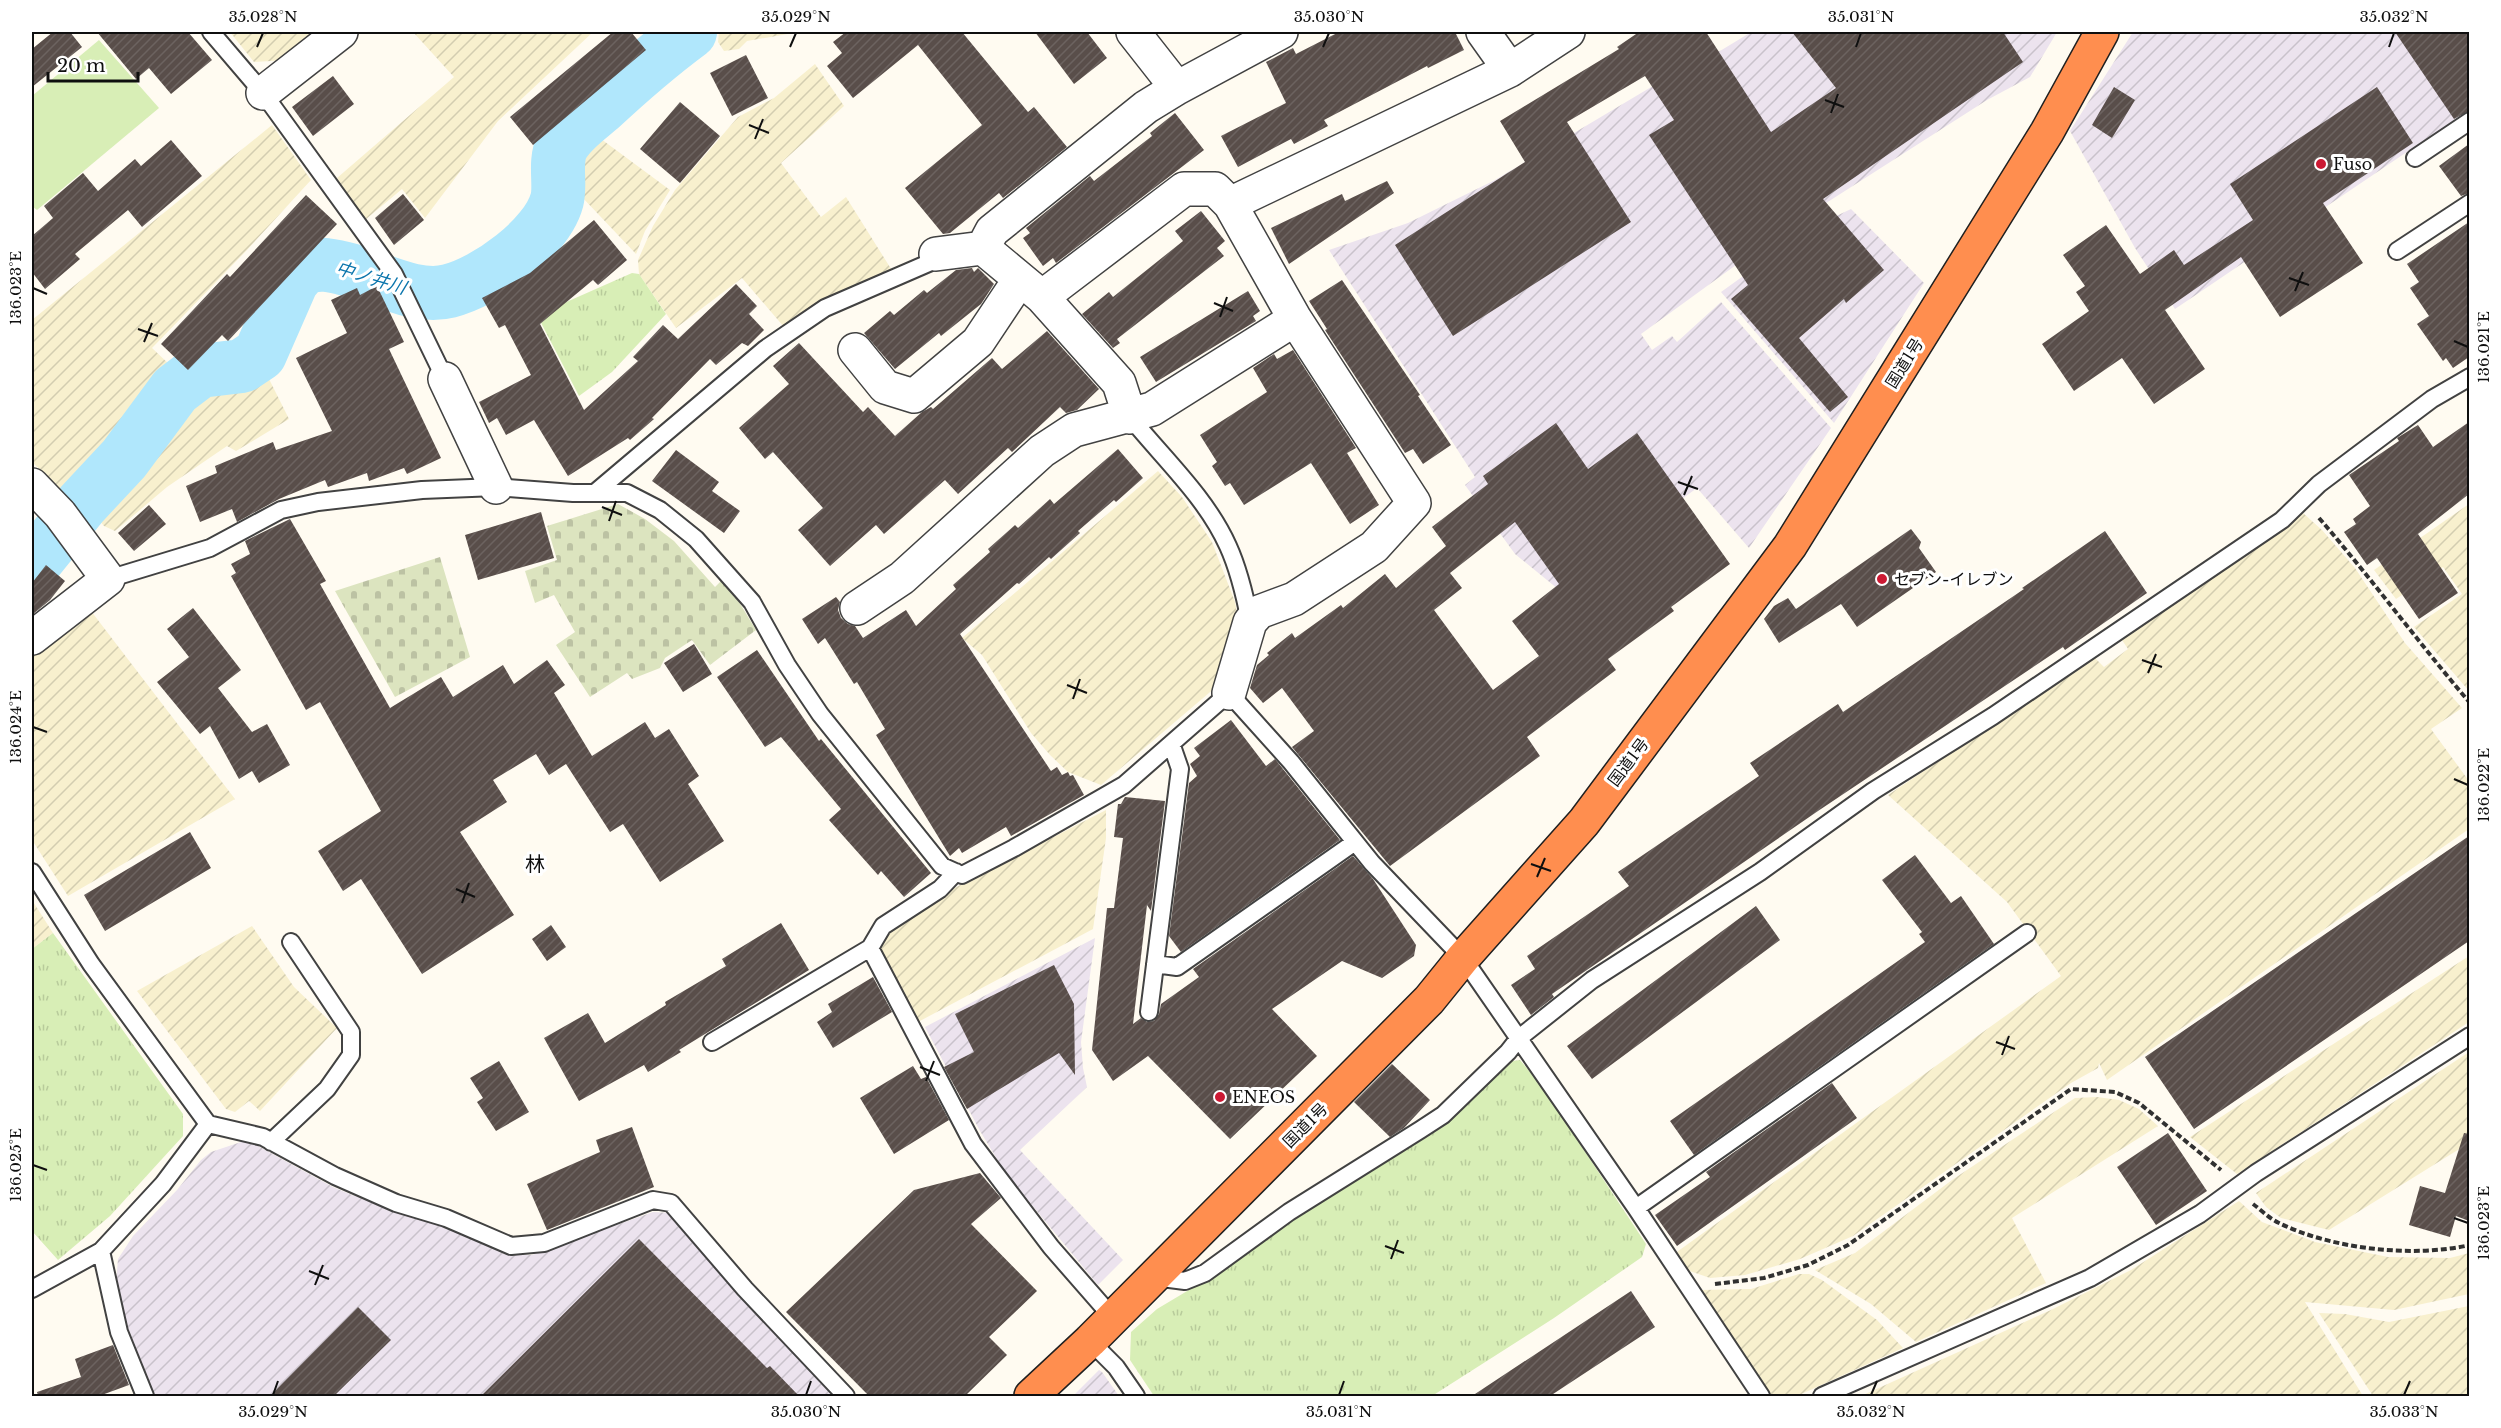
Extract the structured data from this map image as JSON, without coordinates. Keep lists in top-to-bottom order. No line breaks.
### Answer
{"streets":{"highway":["国道1号"]},"districts":["林"],"water":["中ノ井川"],"places":["Fuso","セブン-イレブン","ENEOS"],"scale_bar":"20 m","coordinates":["35.028°N","35.029°N","35.030°N","35.031°N","35.032°N","136.023°E","136.021°E","136.024°E","136.022°E","136.025°E","35.033°N"]}
